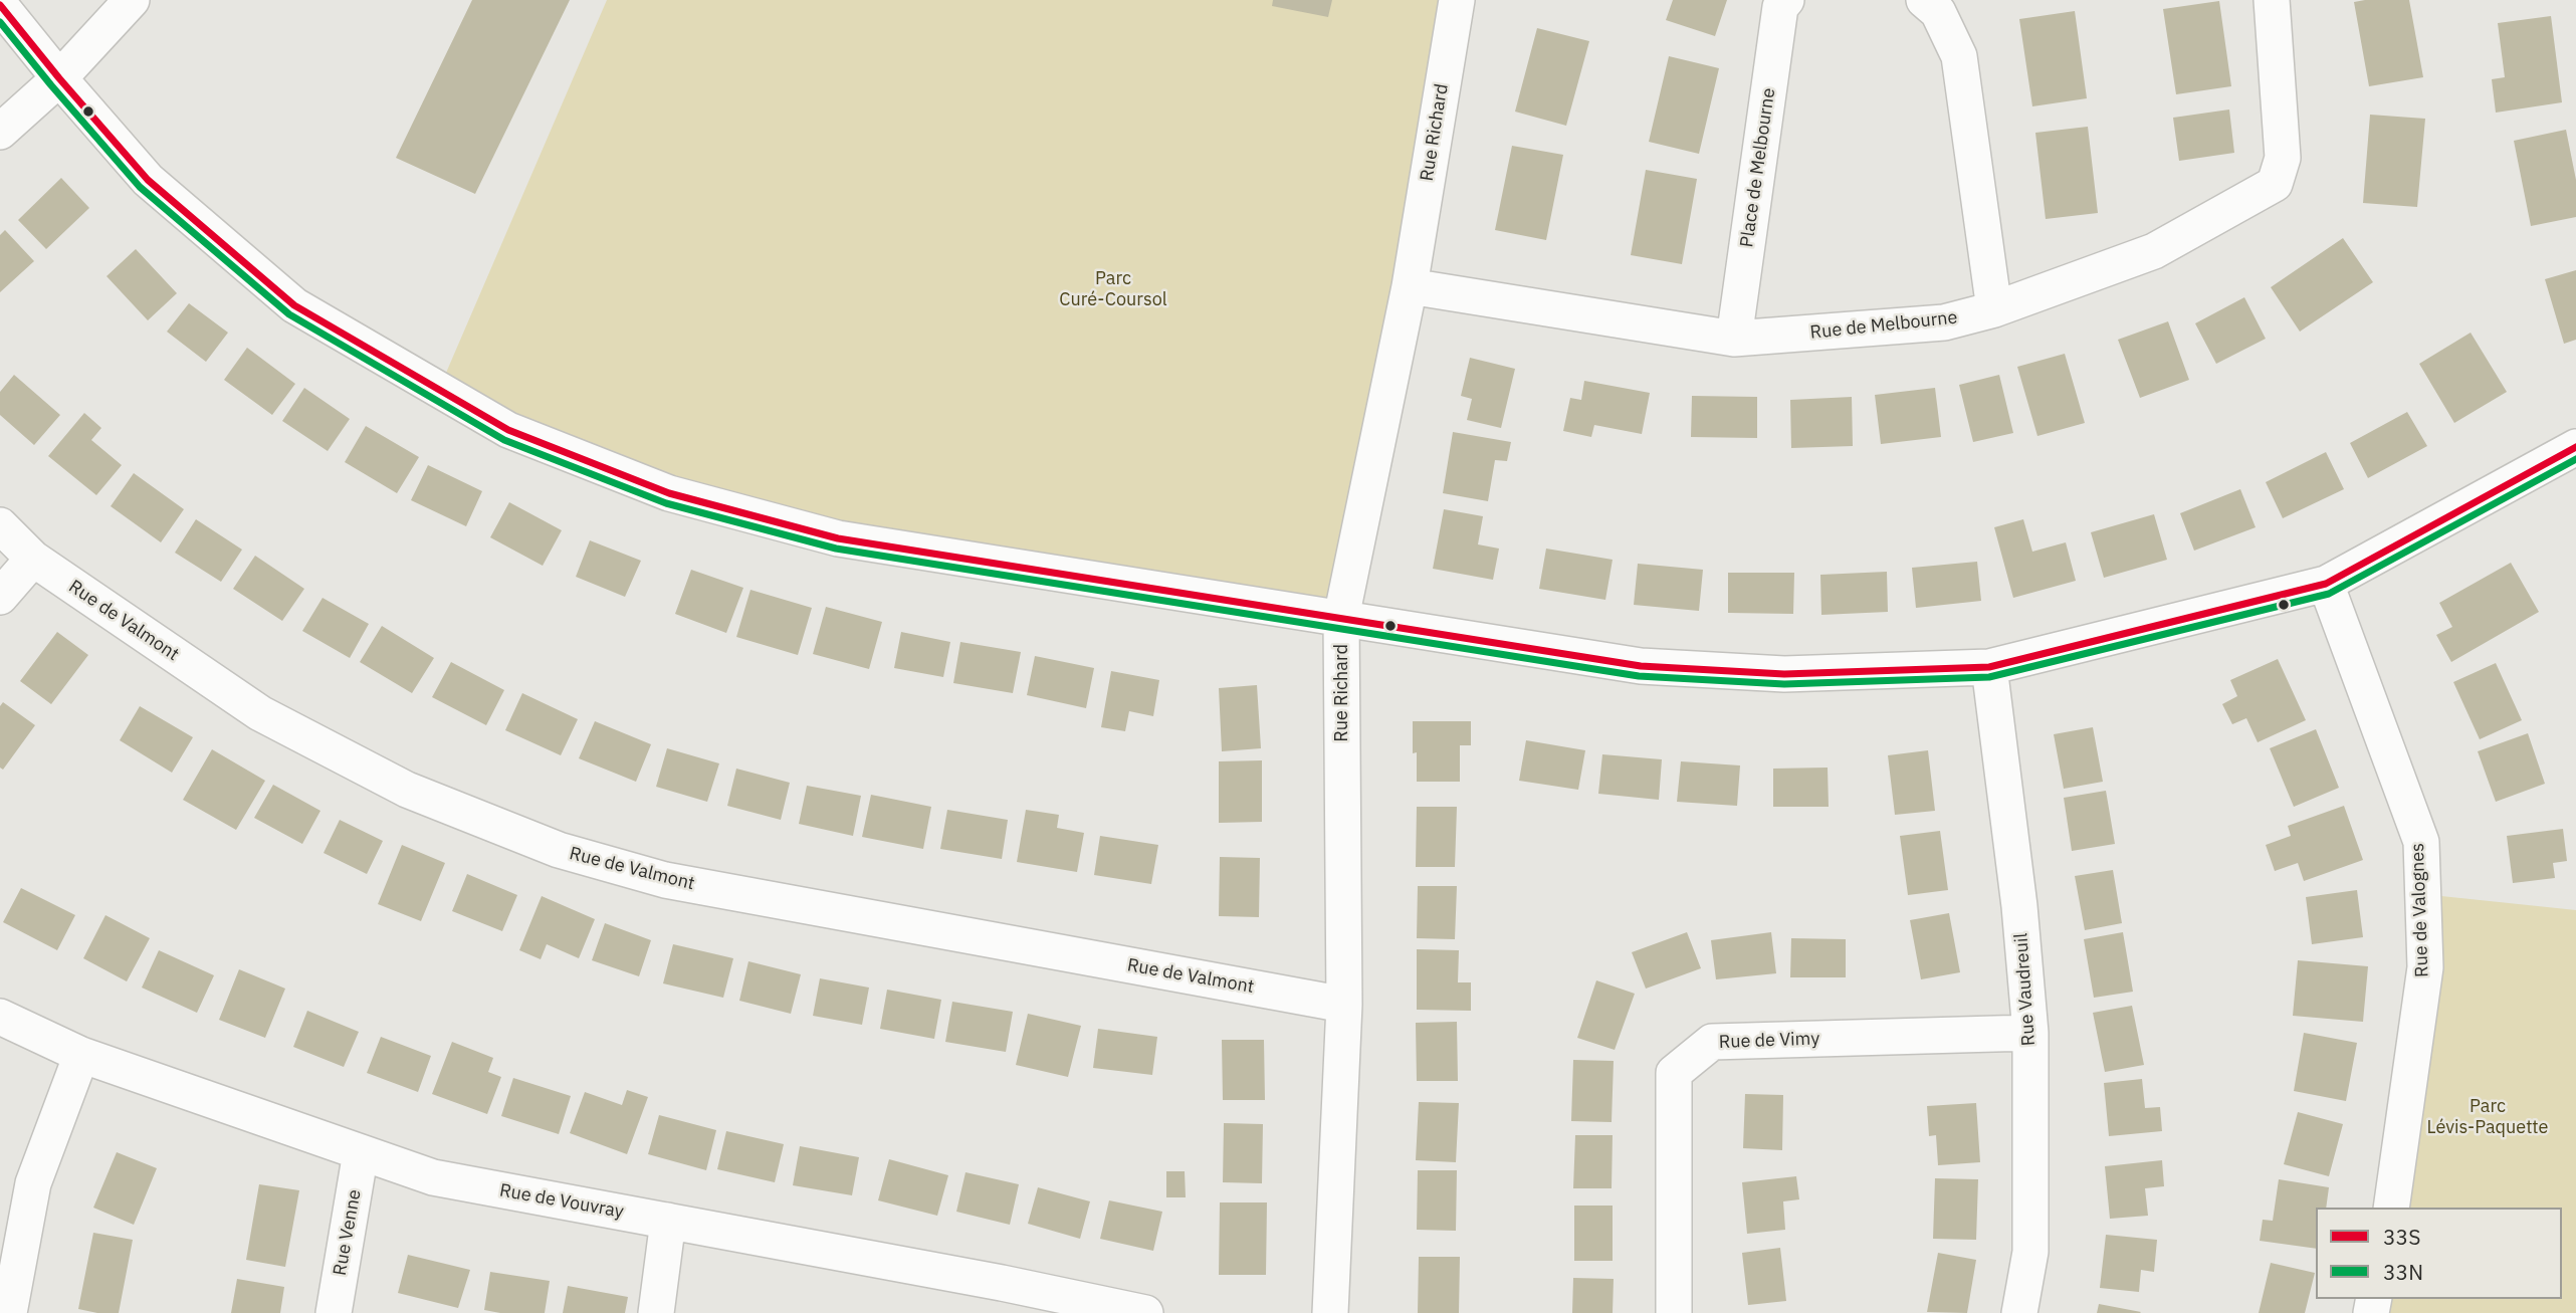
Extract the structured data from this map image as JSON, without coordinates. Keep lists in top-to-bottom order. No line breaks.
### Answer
{"streets":{"street":["Rue Richard","Place de Melbourne","Rue de Melbourne","Rue de Valmont","Rue de Valognes","Rue Vaudreuil","Rue de Vimy","Rue de Vouvray","Rue Venne"]},"crossings":[["Rue Richard","Rue de Melbourne"],["Rue Richard","Rue de Valmont"],["Place de Melbourne","Rue de Melbourne"],["Rue Vaudreuil","Rue de Vimy"],["Rue de Vouvray","Rue Venne"]],"parks":["Parc Curé-Coursol","Parc Lévis-Paquette"],"lines":["transit line 33S","transit line 33N"],"legend":["33S","33N"]}
